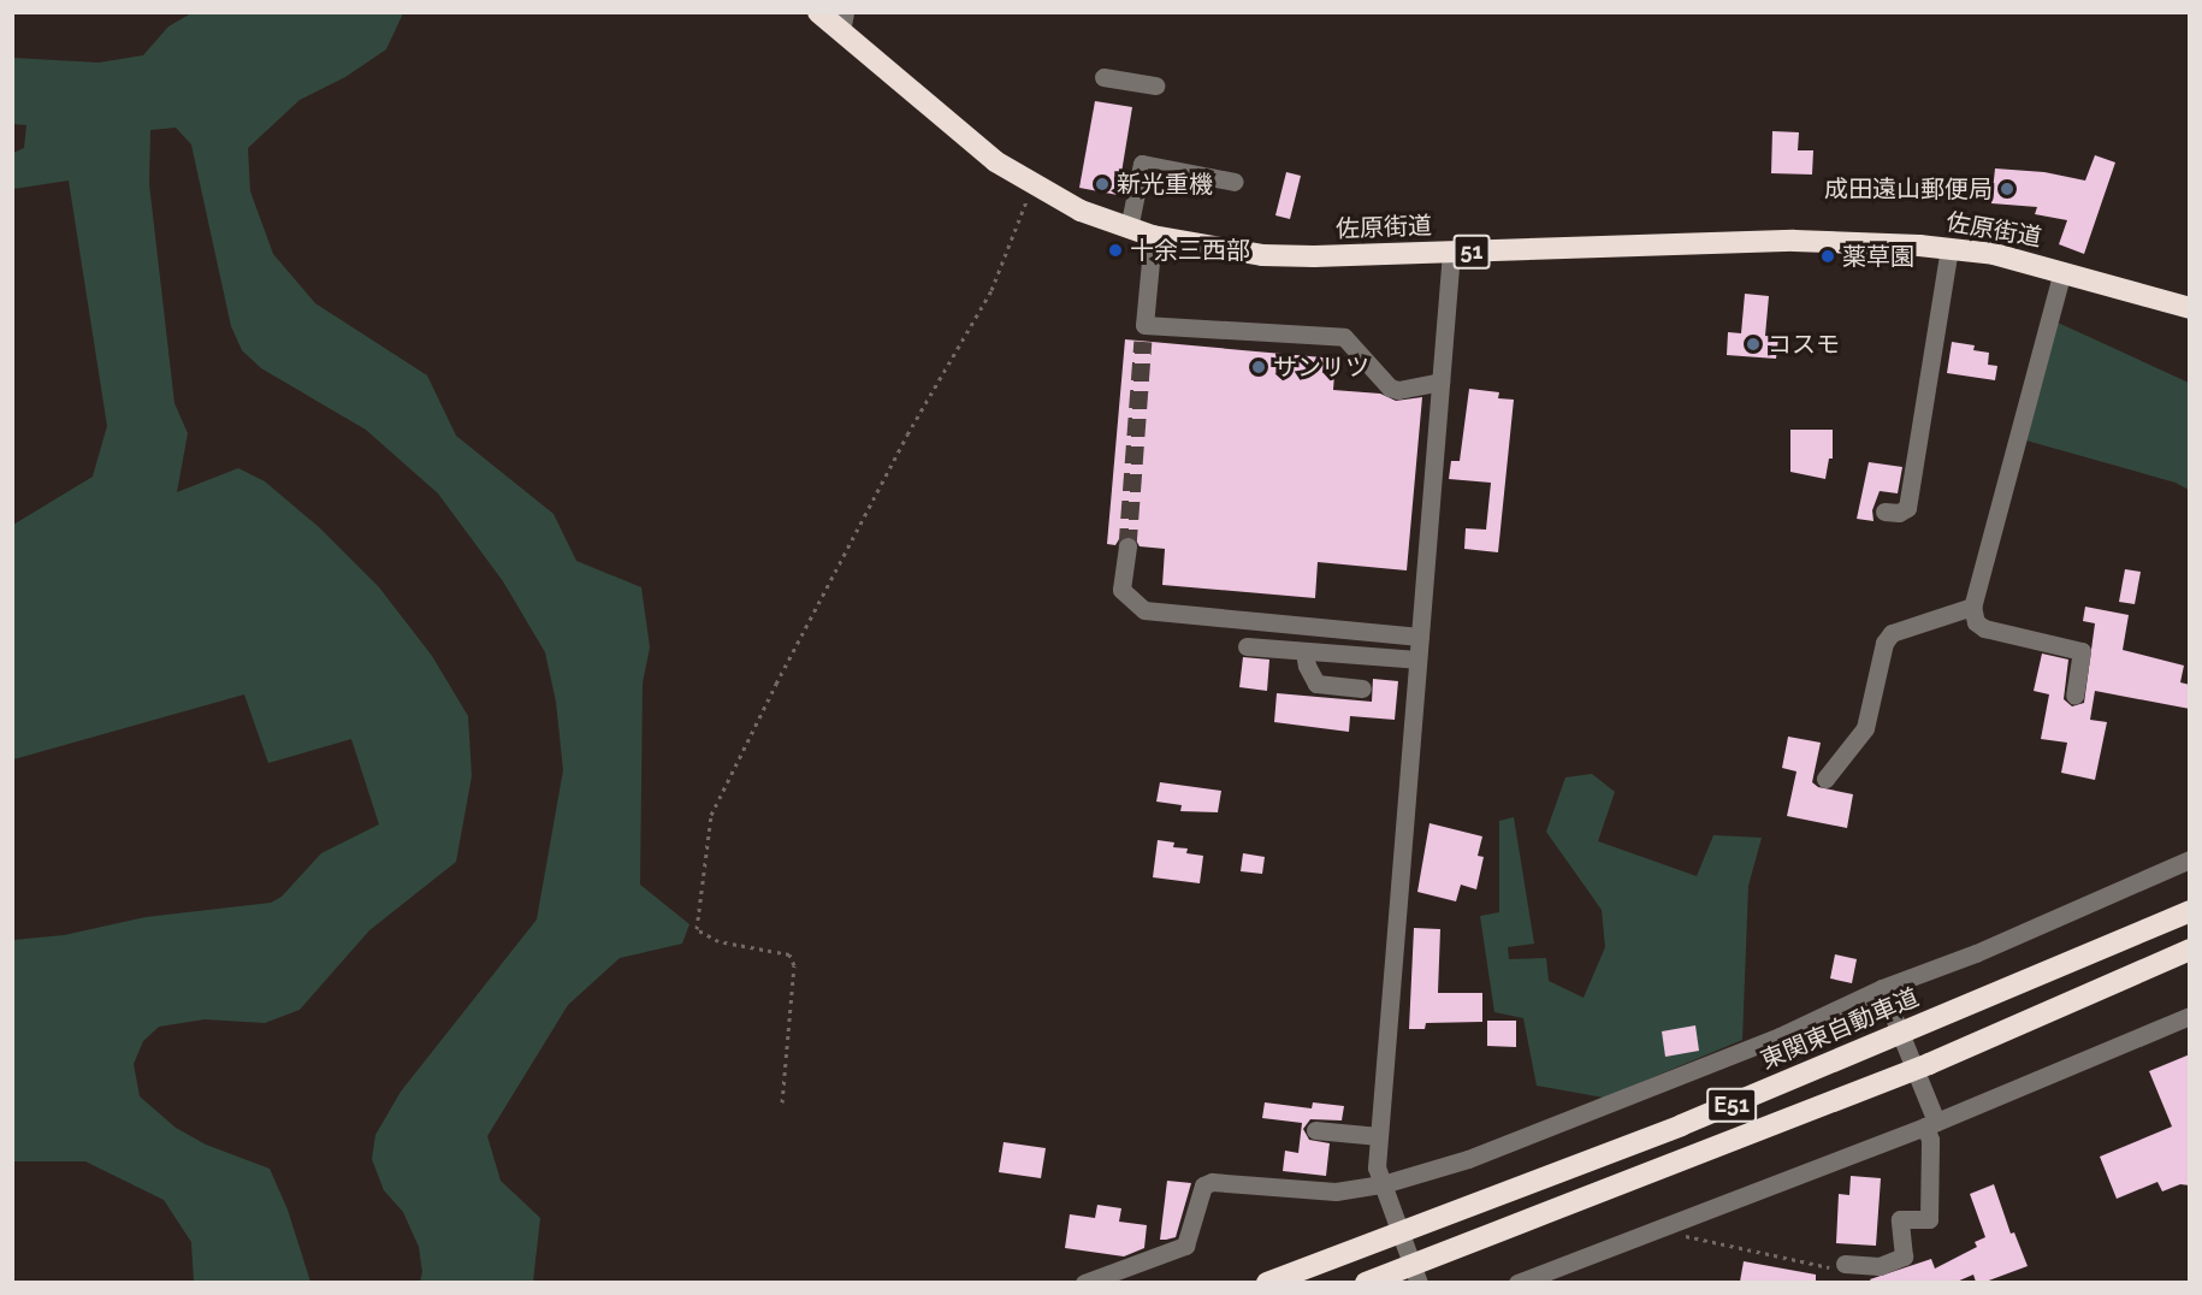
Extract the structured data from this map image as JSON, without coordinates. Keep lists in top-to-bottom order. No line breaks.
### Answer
{"streets":{"highway":["佐原街道","51","東関東自動車道","E51"]},"places":["新光重機","成田遠山郵便局","十余三西部","薬草園","コスモ","サンリツ"]}
